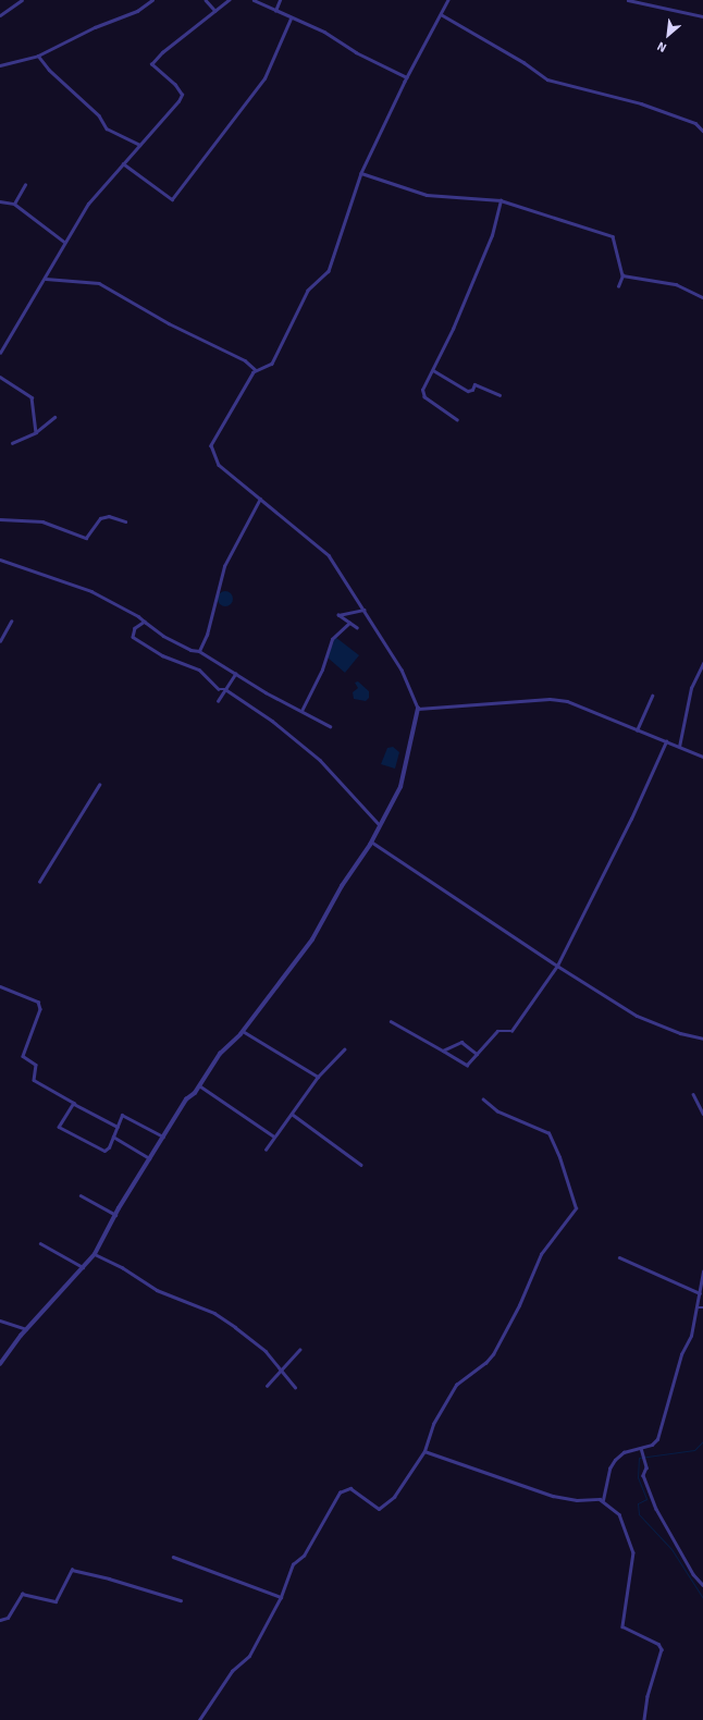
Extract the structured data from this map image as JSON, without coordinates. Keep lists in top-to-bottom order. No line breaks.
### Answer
{"north":"bottom left"}
